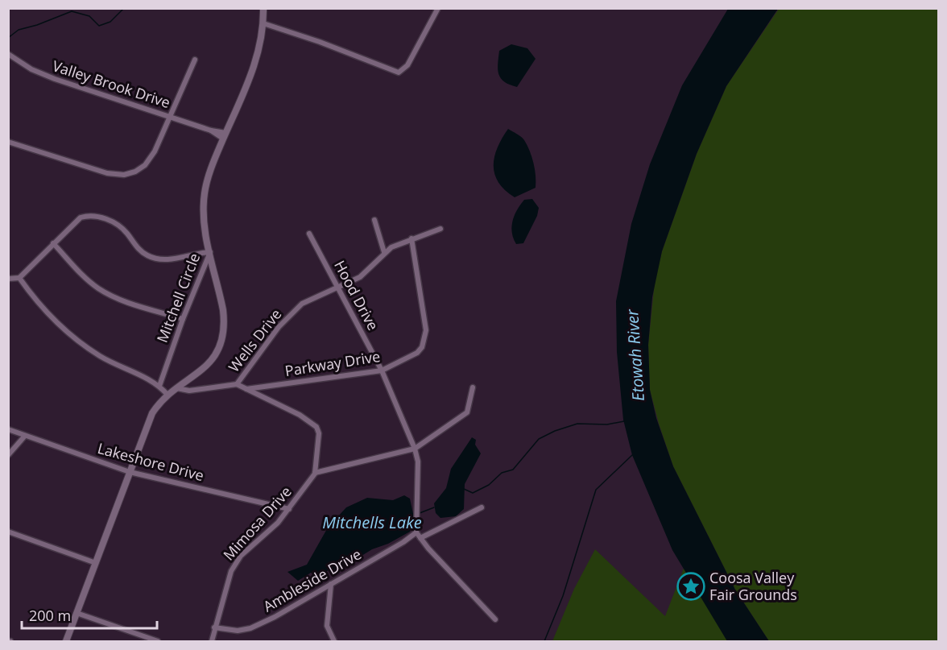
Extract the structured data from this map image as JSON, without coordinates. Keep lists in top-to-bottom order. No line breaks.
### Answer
{"streets":{"street":["Valley Brook Drive","Hood Drive","Mitchell Circle","Wells Drive","Parkway Drive","Lakeshore Drive","Mimosa Drive","Ambleside Drive"]},"crossings":[["Hood Drive","Wells Drive"],["Hood Drive","Parkway Drive"],["Wells Drive","Parkway Drive"],["Wells Drive","Mimosa Drive"],["Parkway Drive","Mimosa Drive"],["Lakeshore Drive","Mimosa Drive"],["Mimosa Drive","Ambleside Drive"]],"water":["Etowah River","Mitchells Lake"],"places":{"place":["Coosa Valley Fair Grounds"]},"scale_bar":"200 m"}
